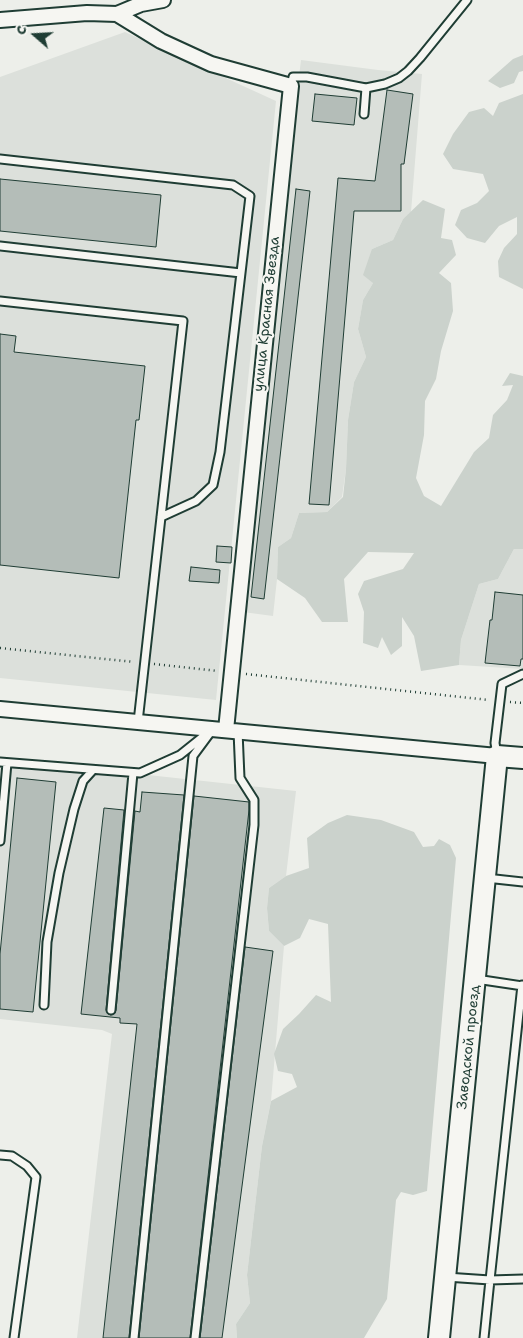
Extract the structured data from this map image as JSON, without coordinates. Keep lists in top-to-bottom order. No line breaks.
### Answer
{"streets":{"main road":["Заводской проезд"],"street":["улица Красная Звезда"]},"north":"left"}
